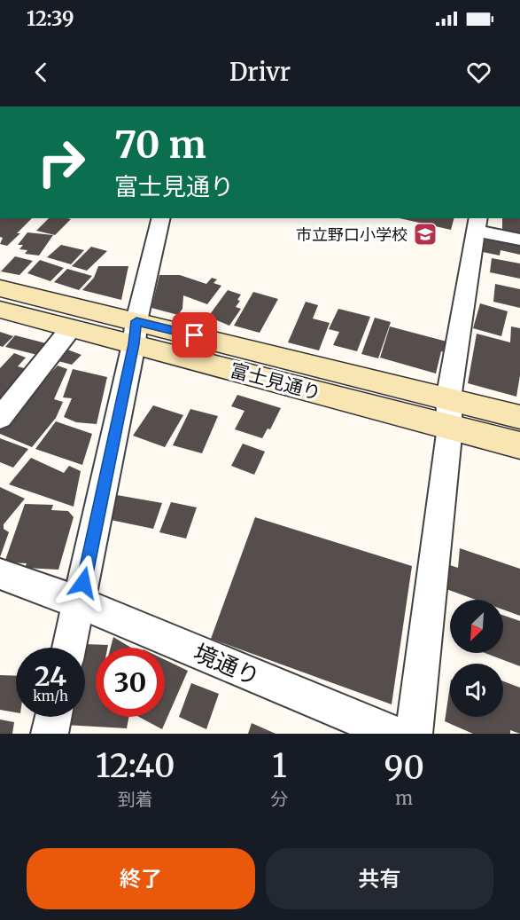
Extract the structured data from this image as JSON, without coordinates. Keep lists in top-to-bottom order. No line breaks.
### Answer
{"streets":{"street":["富士見通り","境通り"]},"places":{"school or university":["市立野口小学校"]},"north":"bottom left","page":{"status":"12:39","header":"Drivr","turn":["70 m","富士見通り"],"speed":"24 km/h","limit":"30","eta":["12:40","到着","1","分","90","m"],"buttons":["終了","共有"]}}
